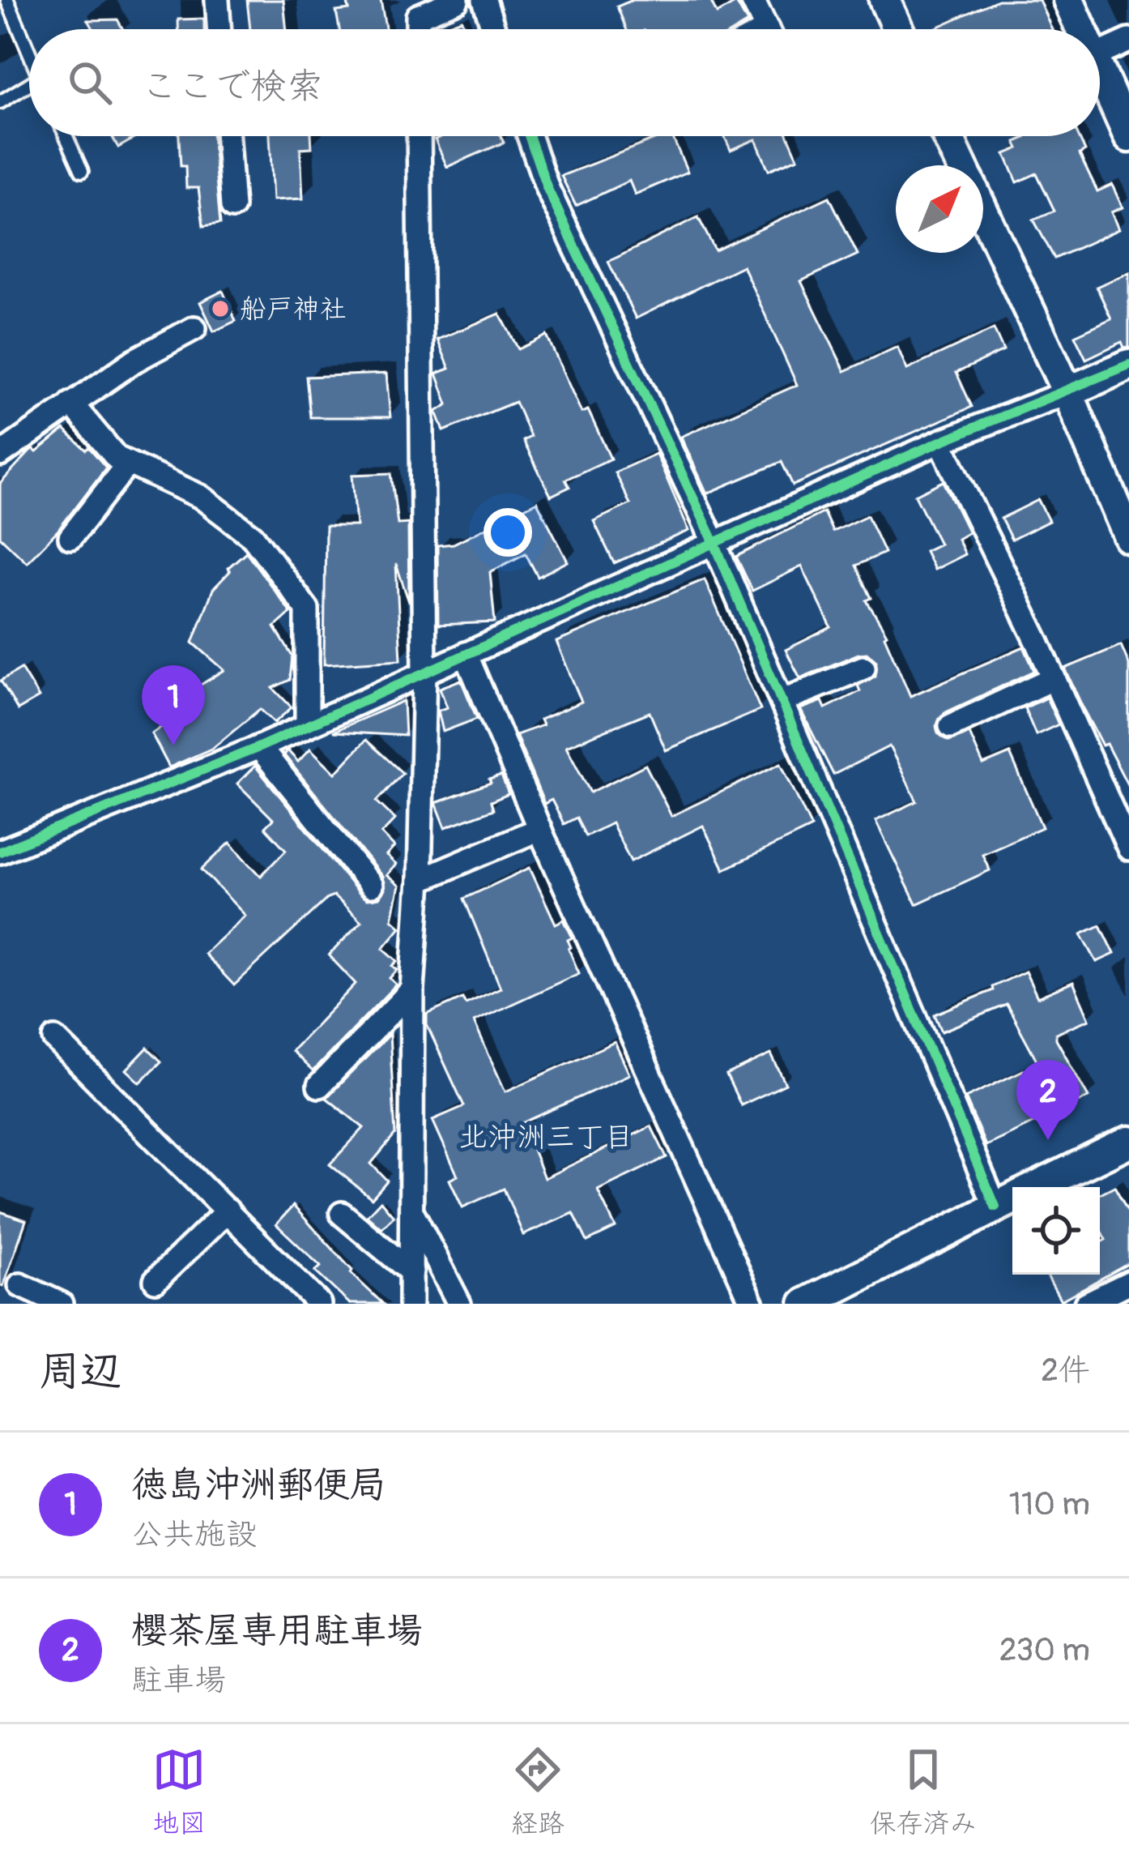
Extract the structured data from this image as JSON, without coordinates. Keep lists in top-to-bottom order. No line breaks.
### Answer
{"districts":["北沖洲三丁目"],"places":["船戸神社"],"north":"top right","page":{"search":"ここで検索","pins":["1","2"],"heading":["周辺","2件"],"list":[{"mark":"1","name":"徳島沖洲郵便局","note":"公共施設","value":"110 m"},{"mark":"2","name":"櫻茶屋専用駐車場","note":"駐車場","value":"230 m"}],"nav":["地図","経路","保存済み"]}}
